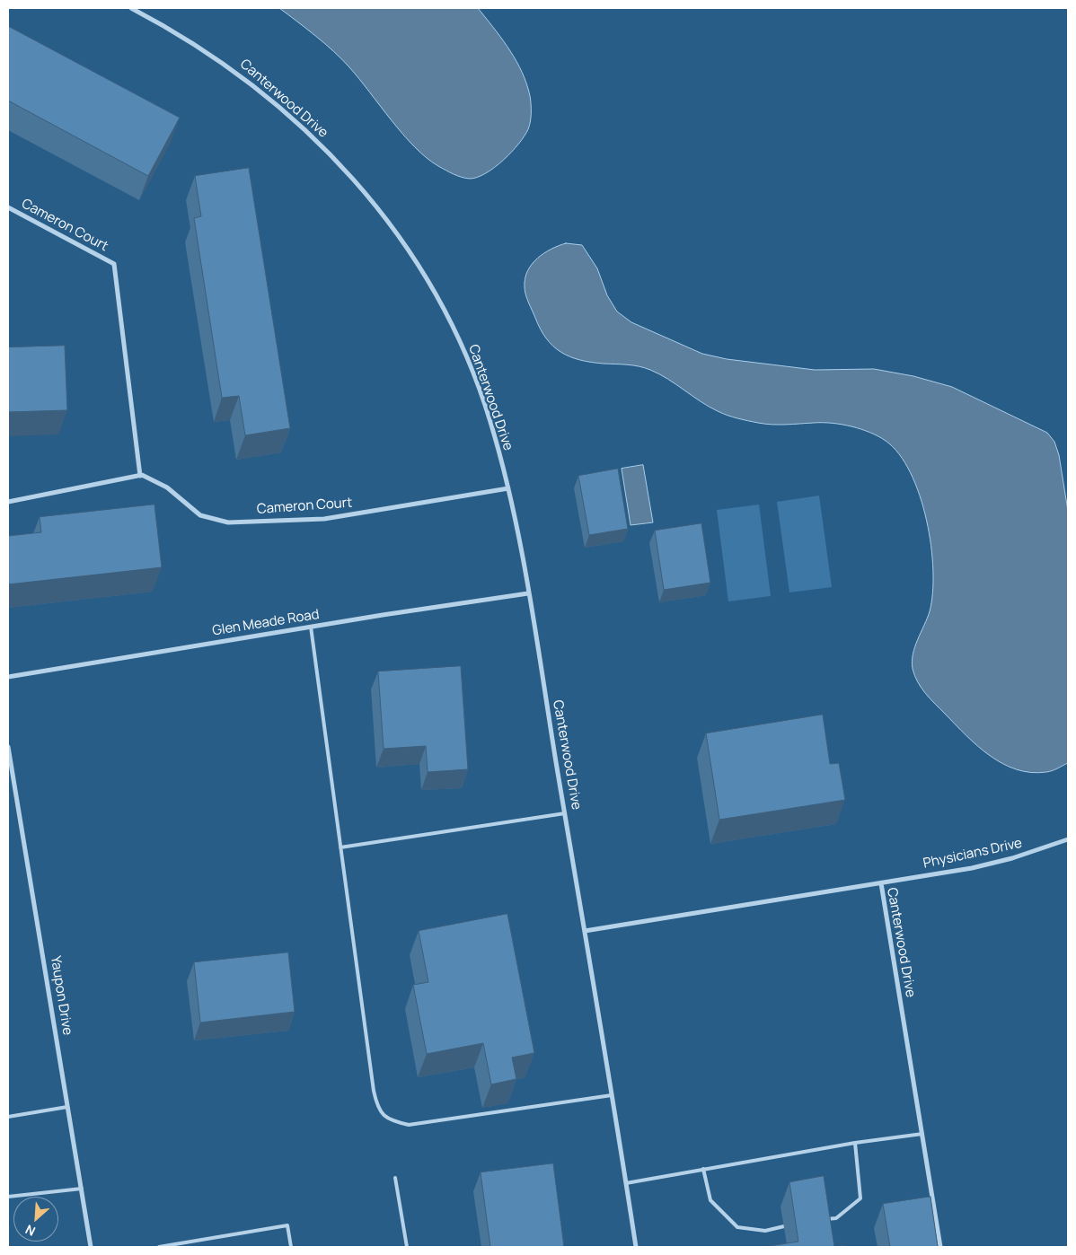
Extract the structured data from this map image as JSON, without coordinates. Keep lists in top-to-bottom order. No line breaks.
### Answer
{"streets":{"street":["Canterwood Drive","Cameron Court","Glen Meade Road","Physicians Drive","Yaupon Drive"]},"crossings":[["Canterwood Drive","Cameron Court"],["Canterwood Drive","Glen Meade Road"],["Canterwood Drive","Physicians Drive"]],"north":"bottom left"}
